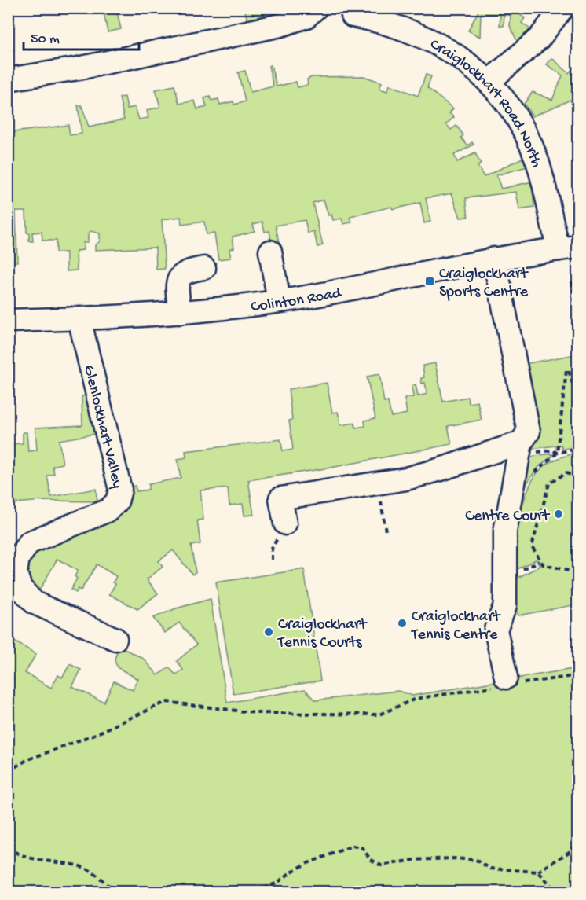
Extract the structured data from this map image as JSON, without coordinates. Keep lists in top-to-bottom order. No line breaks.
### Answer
{"streets":{"street":["Craiglockhart Road North","Colinton Road","Glenlockhart Valley"]},"crossings":[["Craiglockhart Road North","Colinton Road"],["Colinton Road","Glenlockhart Valley"]],"places":{"transit":["Craiglockhart Sports Centre"],"other":["Centre Court","Craiglockhart Tennis Centre","Craiglockhart Tennis Courts"]},"scale_bar":"50 m"}
